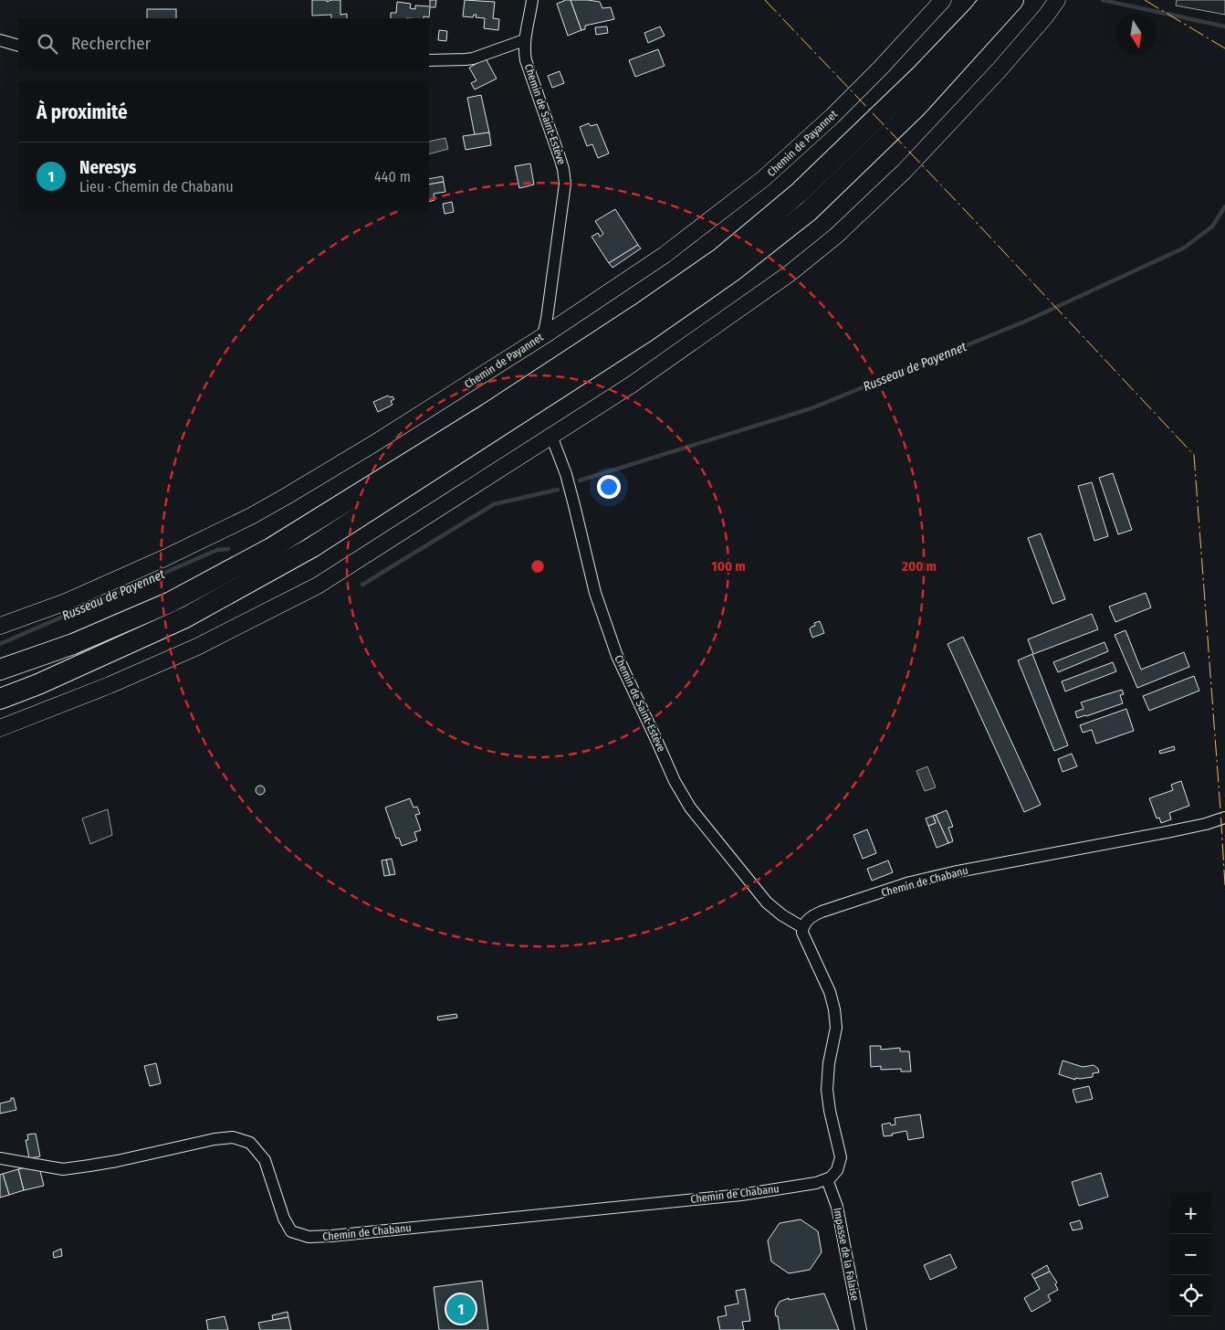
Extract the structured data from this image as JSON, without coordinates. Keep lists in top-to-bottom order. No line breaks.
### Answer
{"streets":{"street":["Chemin de Saint-Estève","Chemin de Payannet","Chemin de Chabanu","Impasse de la Falaise"]},"crossings":[["Chemin de Saint-Estève","Chemin de Payannet"],["Chemin de Saint-Estève","Chemin de Chabanu"],["Chemin de Chabanu","Impasse de la Falaise"]],"water":["Russeau de Payennet"],"north":"bottom","page":{"search":"Rechercher","heading":"À proximité","list":[{"mark":"1","name":"Neresys","note":"Lieu · Chemin de Chabanu","value":"440 m"}],"map_buttons":["+","−"],"pins":"1"},"rings":["100 m","200 m"]}
